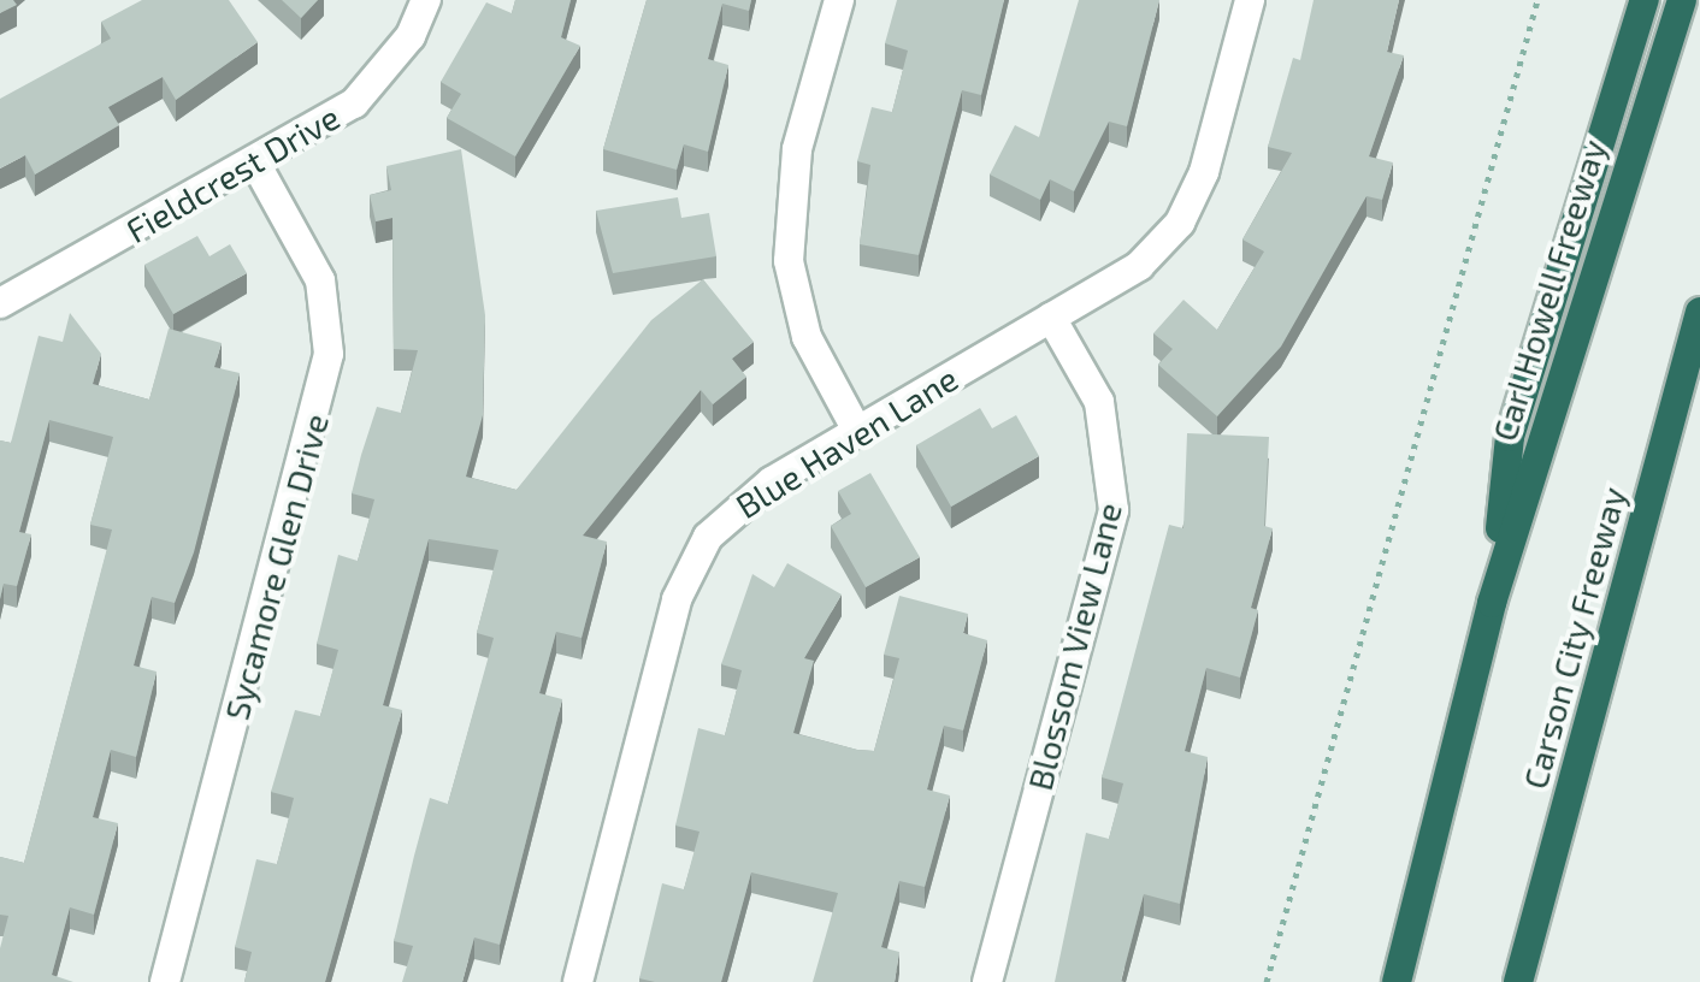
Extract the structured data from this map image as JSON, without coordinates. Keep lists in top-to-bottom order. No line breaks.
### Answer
{"streets":{"highway":["Carl Howell Freeway","Carson City Freeway"],"street":["Fieldcrest Drive","Blue Haven Lane","Sycamore Glen Drive","Blossom View Lane"]},"crossings":[["Fieldcrest Drive","Sycamore Glen Drive"],["Blue Haven Lane","Blossom View Lane"]]}
